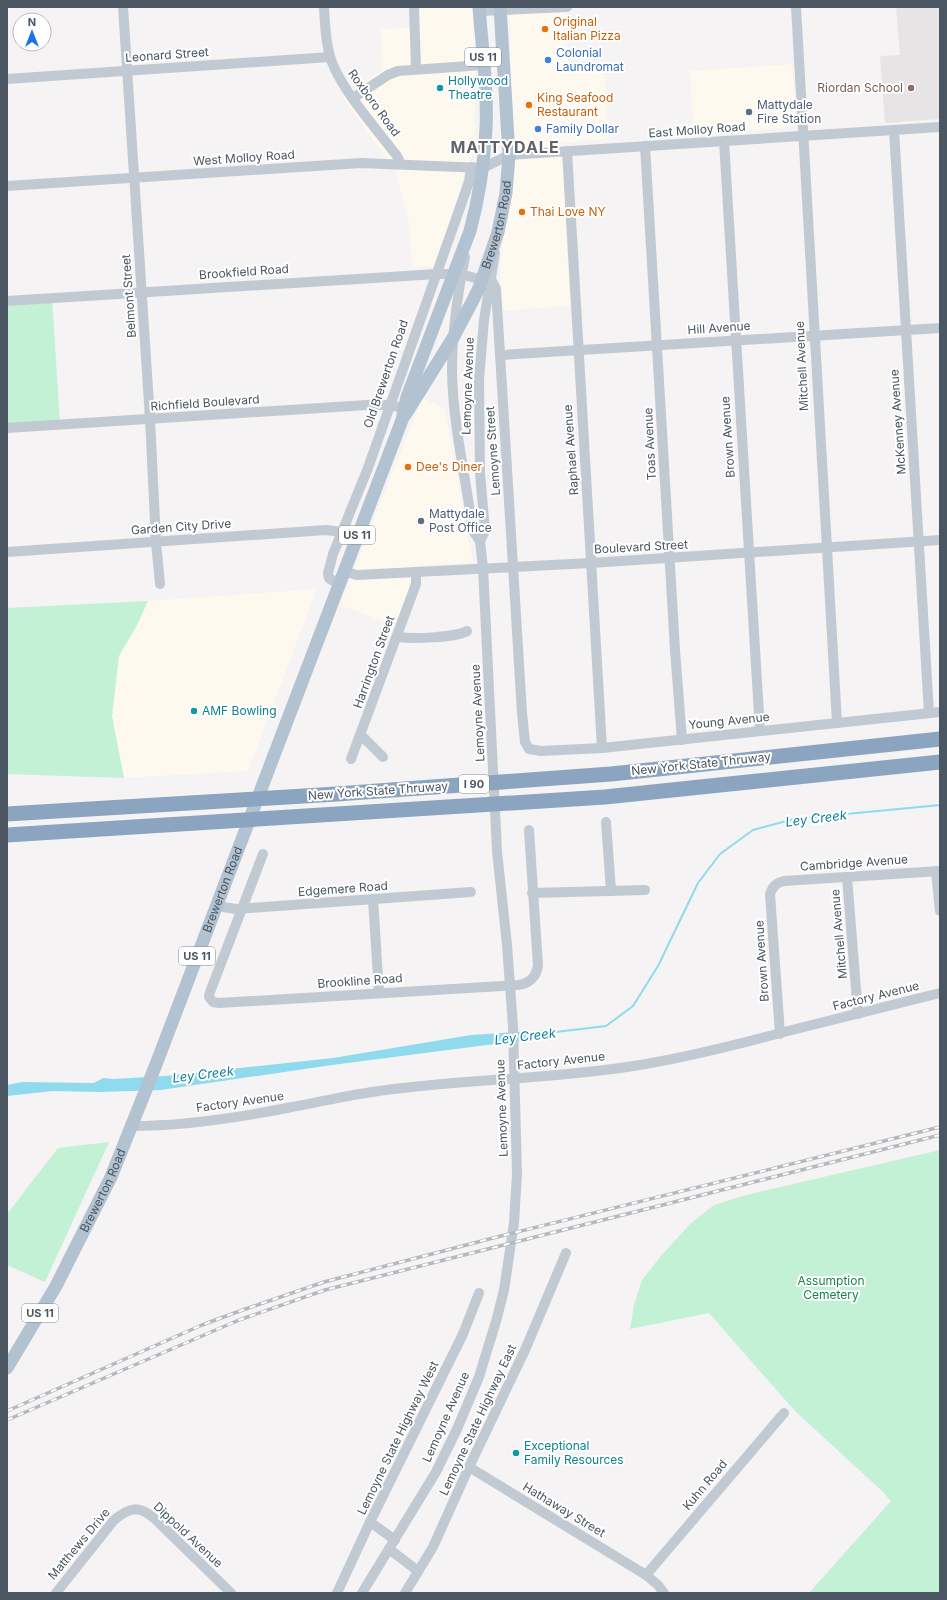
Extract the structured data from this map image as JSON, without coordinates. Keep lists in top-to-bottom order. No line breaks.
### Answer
{"streets":{"highway":["New York State Thruway","I 90"],"main road":["US 11","Brewerton Road"],"street":["Leonard Street","Roxboro Road","East Molloy Road","West Molloy Road","Brookfield Road","Belmont Street","Hill Avenue","Mitchell Avenue","Old Brewerton Road","Lemoyne Avenue","Richfield Boulevard","McKenney Avenue","Brown Avenue","Toas Avenue","Raphael Avenue","Lemoyne Street","Garden City Drive","Boulevard Street","Harrington Street","Young Avenue","Cambridge Avenue","Edgemere Road","Brookline Road","Factory Avenue","Lemoyne State Highway East","Lemoyne State Highway West","Kuhn Road","Hathaway Street","Dippold Avenue","Matthews Drive"]},"crossings":[["Leonard Street","Roxboro Road"],["Leonard Street","Belmont Street"],["Roxboro Road","West Molloy Road"],["East Molloy Road","West Molloy Road"],["East Molloy Road","Brewerton Road"],["East Molloy Road","Mitchell Avenue"],["East Molloy Road","Old Brewerton Road"],["East Molloy Road","McKenney Avenue"],["East Molloy Road","Brown Avenue"],["East Molloy Road","Toas Avenue"],["East Molloy Road","Raphael Avenue"],["West Molloy Road","Brewerton Road"],["West Molloy Road","Belmont Street"],["West Molloy Road","Old Brewerton Road"],["Brewerton Road","Brookfield Road"],["Brewerton Road","Old Brewerton Road"],["Brewerton Road","Lemoyne Avenue"],["Brewerton Road","Richfield Boulevard"],["Brewerton Road","Lemoyne Street"],["Brewerton Road","Garden City Drive"],["Brewerton Road","Boulevard Street"],["Brewerton Road","Edgemere Road"],["Brewerton Road","Factory Avenue"],["Brookfield Road","Belmont Street"],["Brookfield Road","Old Brewerton Road"],["Brookfield Road","Lemoyne Avenue"],["Brookfield Road","Lemoyne Street"],["Belmont Street","Richfield Boulevard"],["Belmont Street","Garden City Drive"],["Hill Avenue","Mitchell Avenue"],["Hill Avenue","McKenney Avenue"],["Hill Avenue","Brown Avenue"],["Hill Avenue","Toas Avenue"],["Hill Avenue","Raphael Avenue"],["Hill Avenue","Lemoyne Street"],["Mitchell Avenue","Boulevard Street"],["Mitchell Avenue","Young Avenue"],["Mitchell Avenue","Cambridge Avenue"],["Mitchell Avenue","Factory Avenue"],["Old Brewerton Road","Richfield Boulevard"],["Old Brewerton Road","Garden City Drive"],["Lemoyne Avenue","Lemoyne Street"],["Lemoyne Avenue","Boulevard Street"],["Lemoyne Avenue","Brookline Road"],["Lemoyne Avenue","Factory Avenue"],["McKenney Avenue","Boulevard Street"],["McKenney Avenue","Young Avenue"],["Brown Avenue","Boulevard Street"],["Brown Avenue","Young Avenue"],["Brown Avenue","Cambridge Avenue"],["Brown Avenue","Factory Avenue"],["Toas Avenue","Boulevard Street"],["Toas Avenue","Young Avenue"],["Raphael Avenue","Boulevard Street"],["Raphael Avenue","Young Avenue"],["Lemoyne Street","Boulevard Street"],["Lemoyne Street","Young Avenue"],["Boulevard Street","Harrington Street"],["Edgemere Road","Brookline Road"],["Lemoyne State Highway East","Hathaway Street"],["Kuhn Road","Hathaway Street"],["Dippold Avenue","Matthews Drive"]],"districts":["MATTYDALE"],"water":["Ley Creek"],"parks":["Assumption Cemetery"],"places":["Original Italian Pizza","Colonial Laundromat","Hollywood Theatre","Riordan School","King Seafood Restaurant","Mattydale Fire Station","Family Dollar","Thai Love NY","Dee's Diner","Mattydale Post Office","AMF Bowling","Exceptional Family Resources"],"north":"top"}
